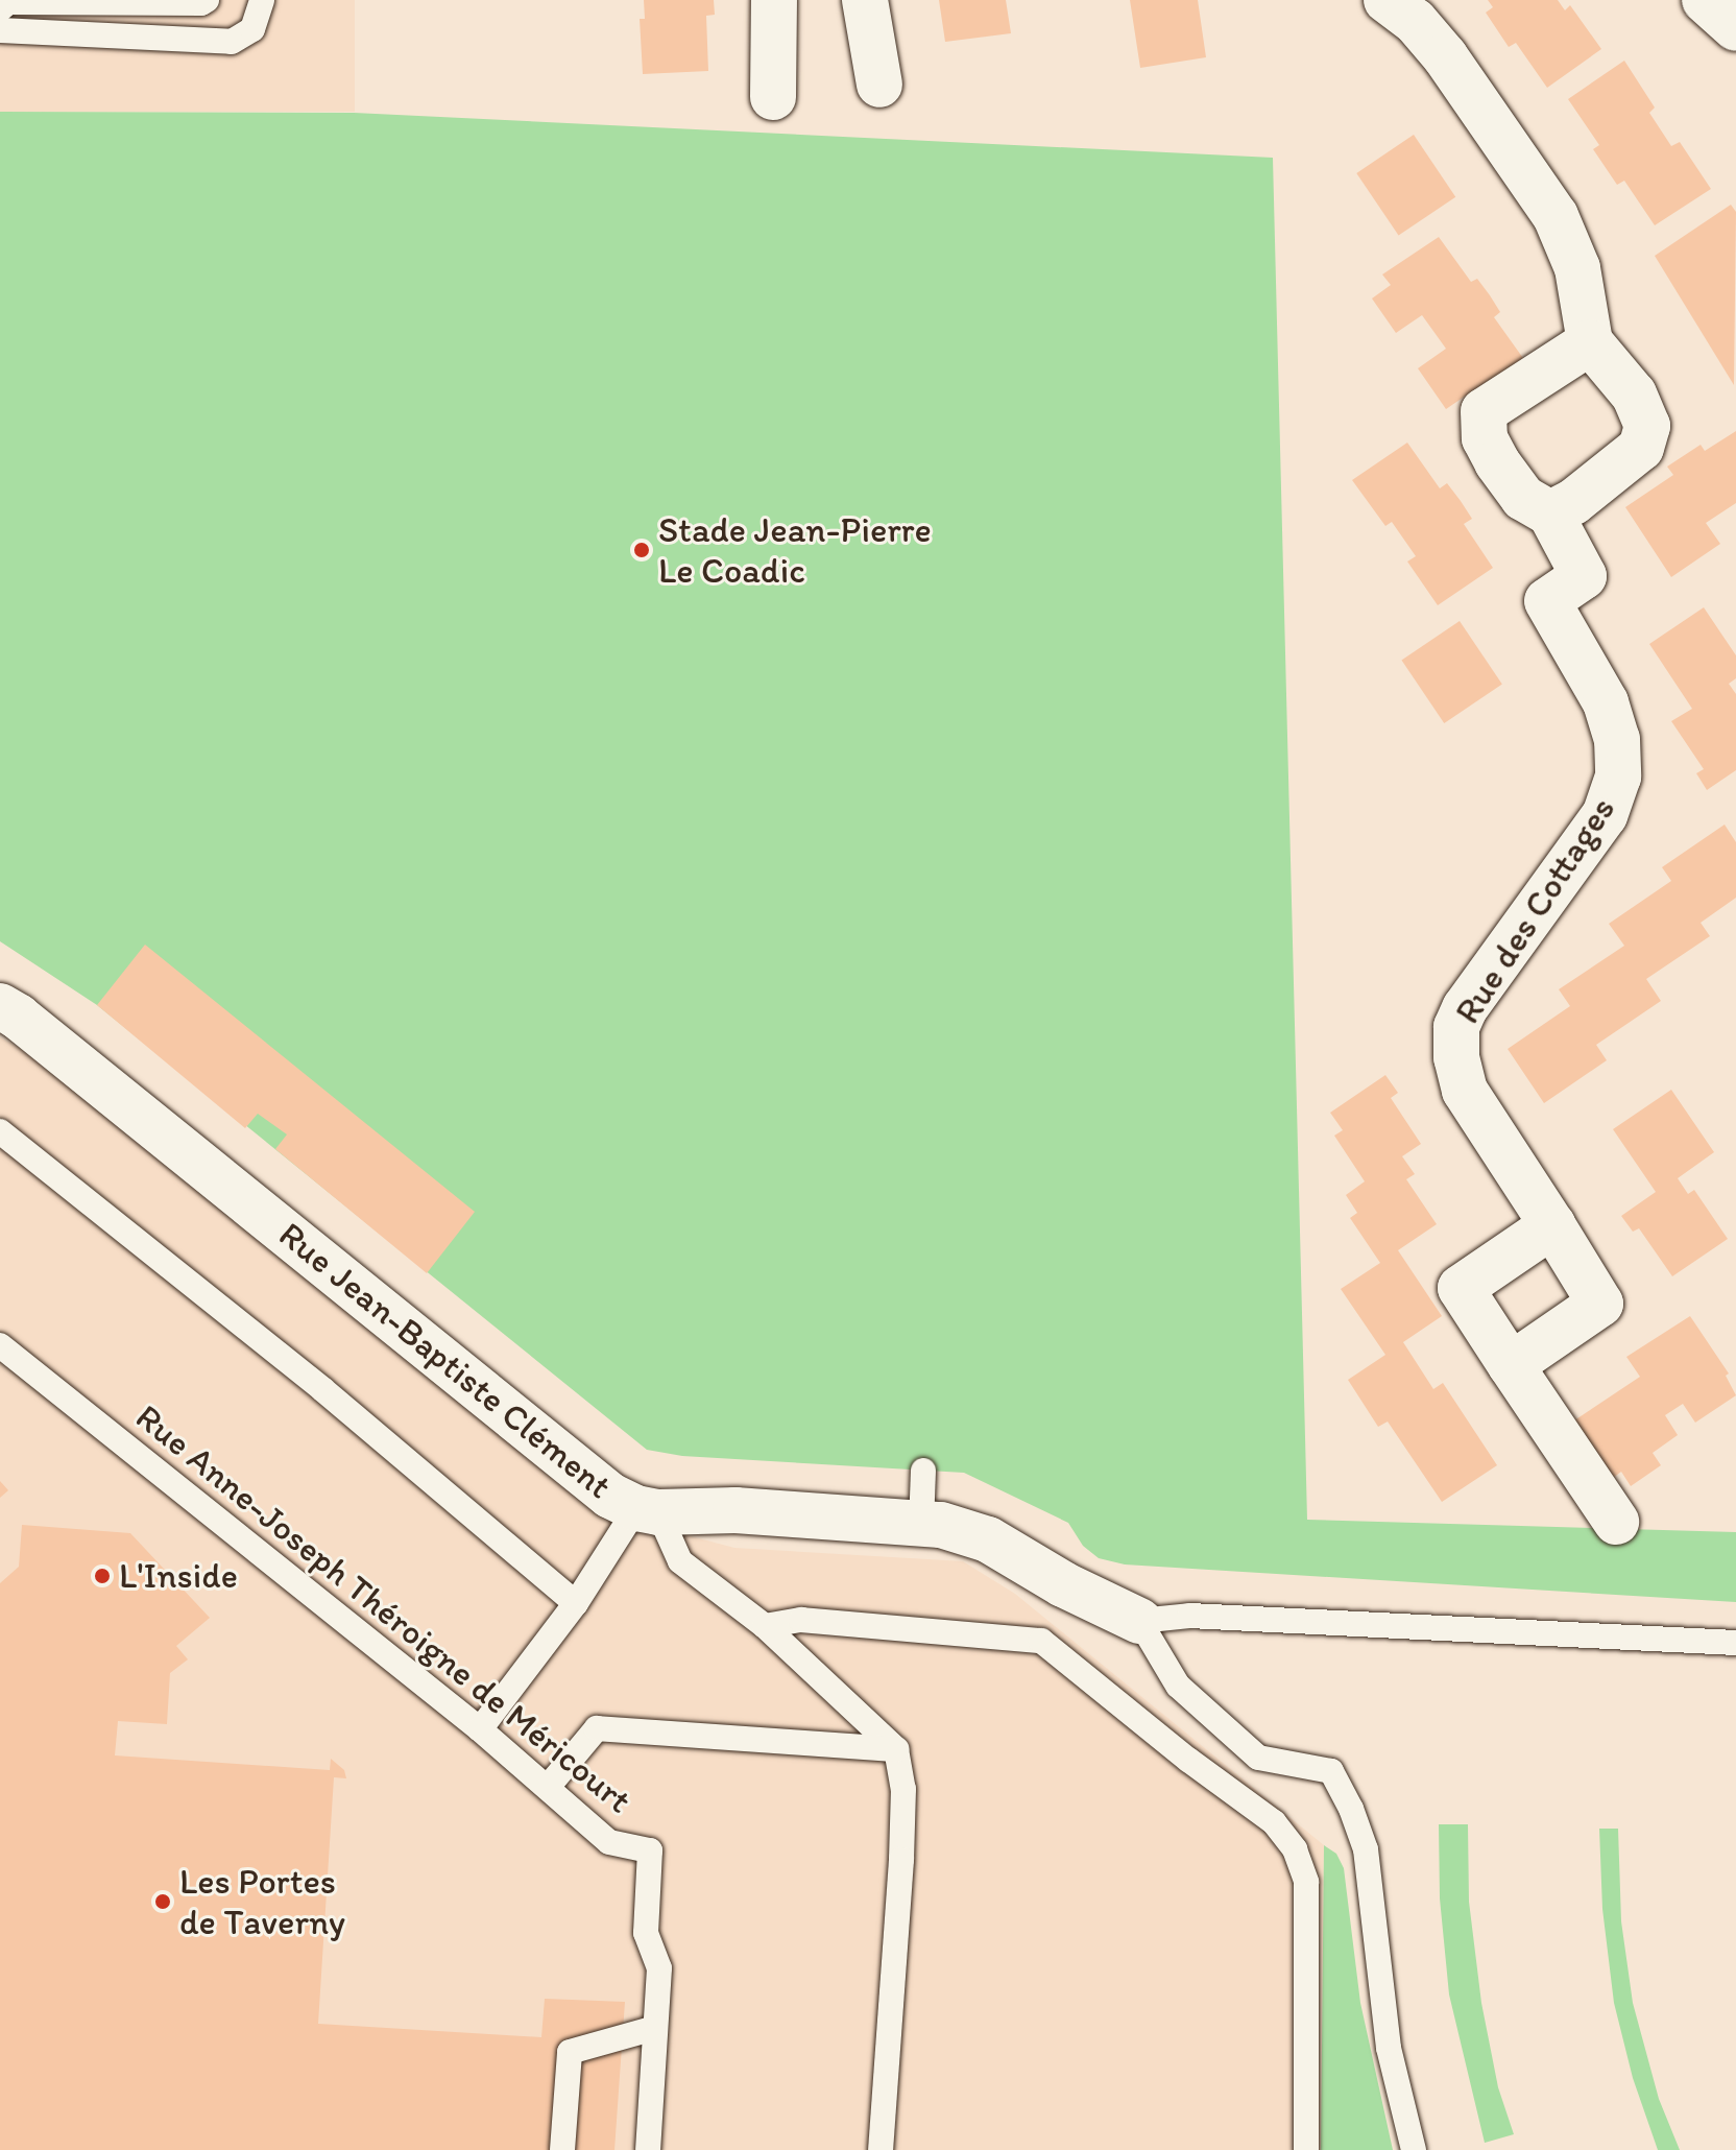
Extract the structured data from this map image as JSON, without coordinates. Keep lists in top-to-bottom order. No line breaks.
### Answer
{"streets":{"street":["Rue des Cottages","Rue Jean-Baptiste Clément"],"lane":["Rue Anne-Joseph Théroigne de Méricourt"]},"places":["Stade Jean-Pierre Le Coadic","L'Inside","Les Portes de Taverny"]}
